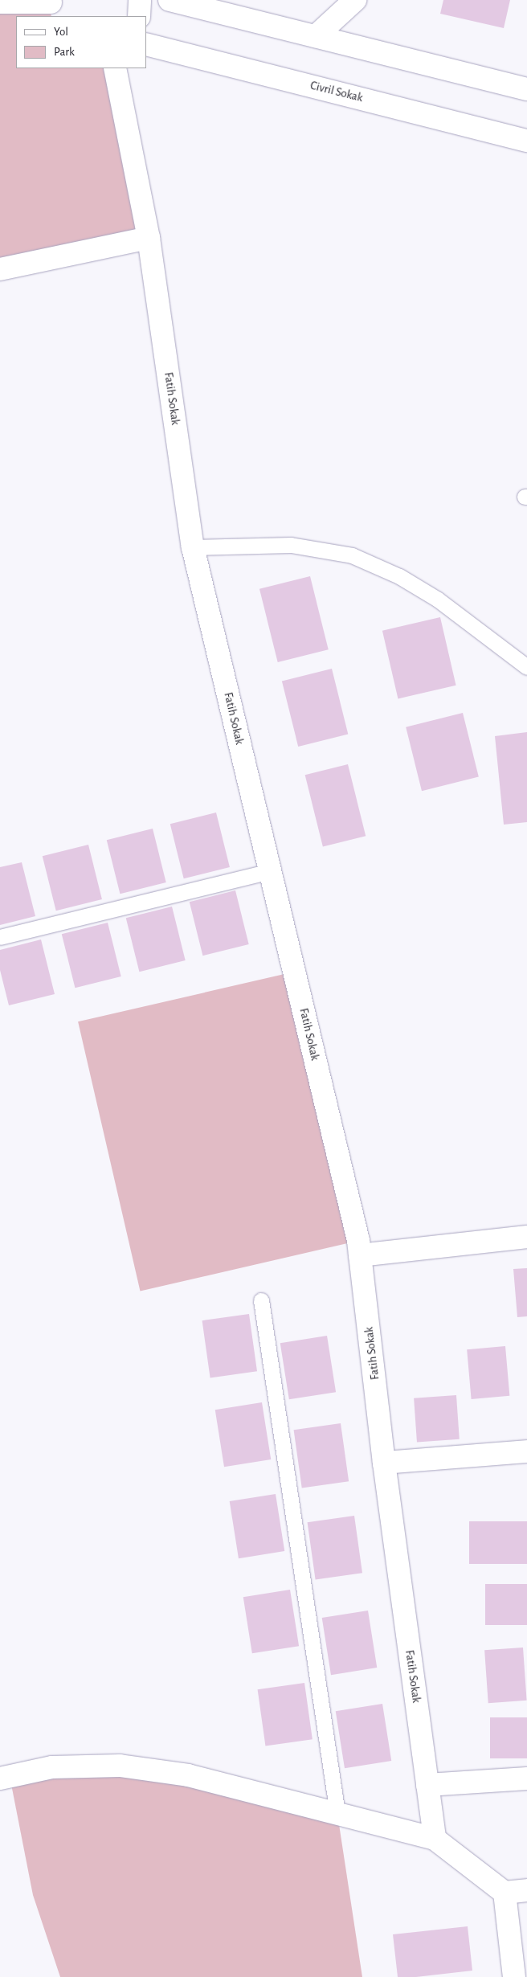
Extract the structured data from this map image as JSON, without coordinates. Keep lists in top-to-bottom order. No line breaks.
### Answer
{"streets":{"street":["Civril Sokak","Fatih Sokak"]},"legend":["Yol","Park"]}
